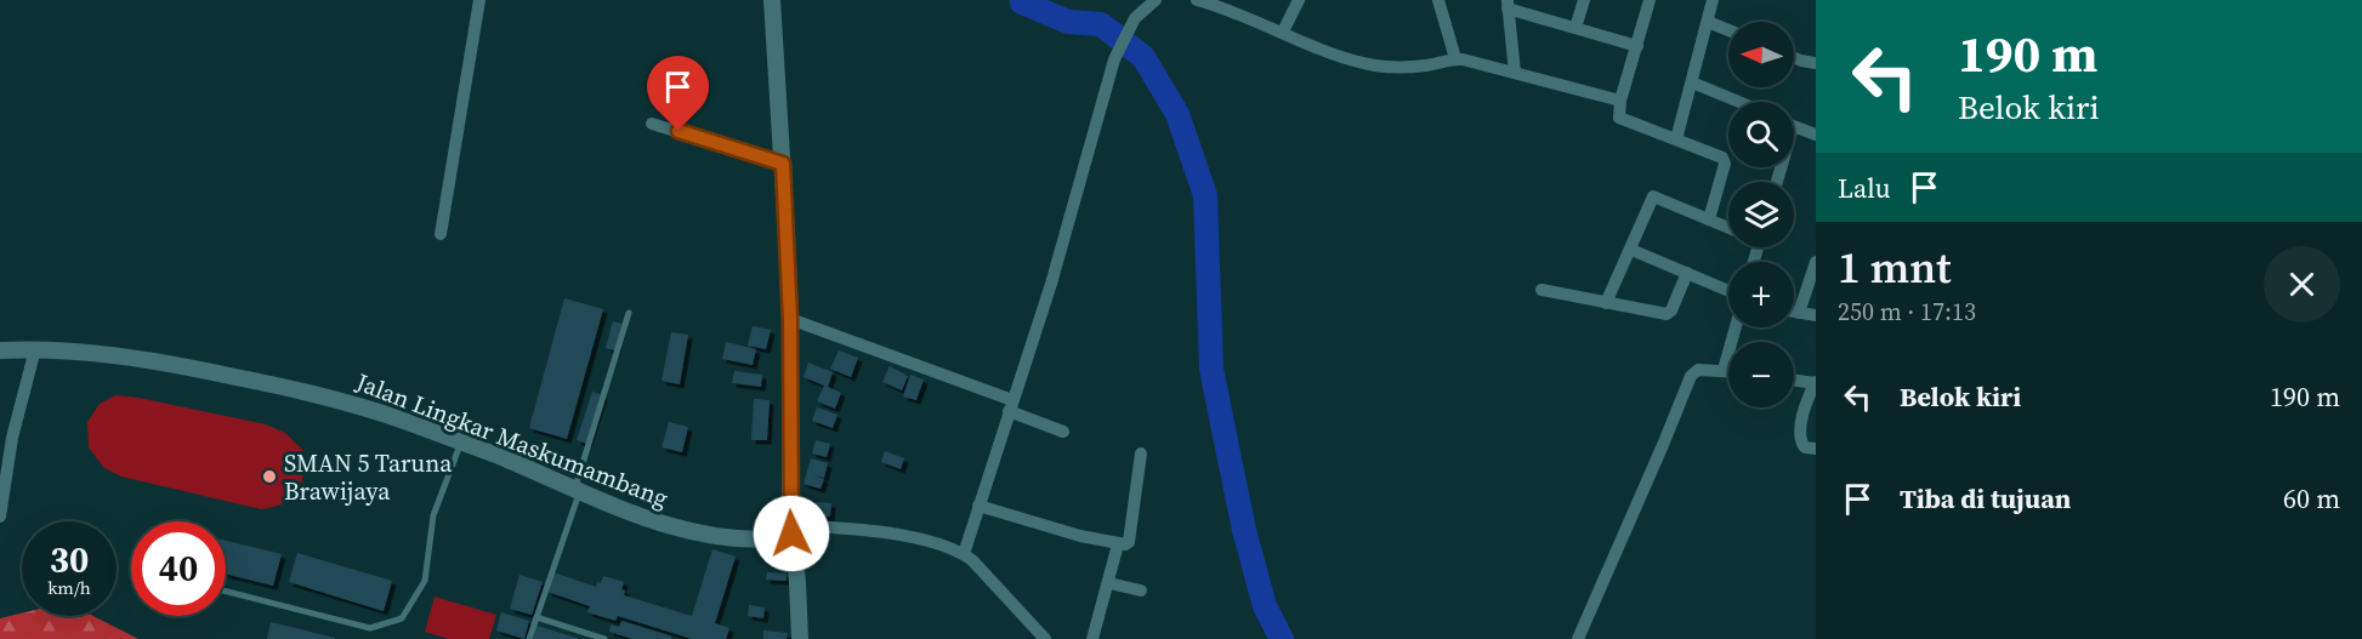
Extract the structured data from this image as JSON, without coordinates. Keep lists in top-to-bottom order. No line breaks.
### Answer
{"streets":{"street":["Jalan Lingkar Maskumambang"]},"places":["SMAN 5 Taruna Brawijaya"],"north":"left","page":{"turn":["190 m","Belok kiri"],"map_buttons":["+","−"],"then":"Lalu","heading":["1 mnt","250 m · 17:13"],"list":[{"name":"Belok kiri","value":"190 m"},{"name":"Tiba di tujuan","value":"60 m"}],"speed":"30 km/h","limit":"40"}}
